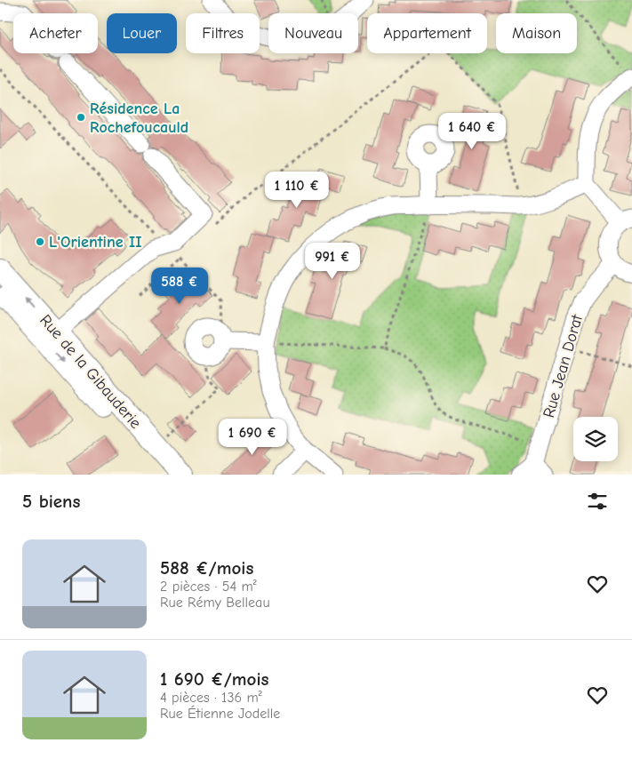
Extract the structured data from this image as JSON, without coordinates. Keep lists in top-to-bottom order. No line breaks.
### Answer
{"streets":{"street":["Rue Jean Dorat","Rue de la Gibauderie"]},"places":["Résidence La Rochefoucauld","L'Orientine II"],"page":{"chip":["Acheter","Louer","Filtres","Nouveau","Appartement","Maison"],"price":["1 640 €","1 110 €","991 €","588 €","1 690 €"],"heading":"5 biens","list":[{"name":"588 €/mois","note":"2 pièces · 54 m² · Rue Rémy Belleau"},{"name":"1 690 €/mois","note":"4 pièces · 136 m² · Rue Étienne Jodelle"}]}}
